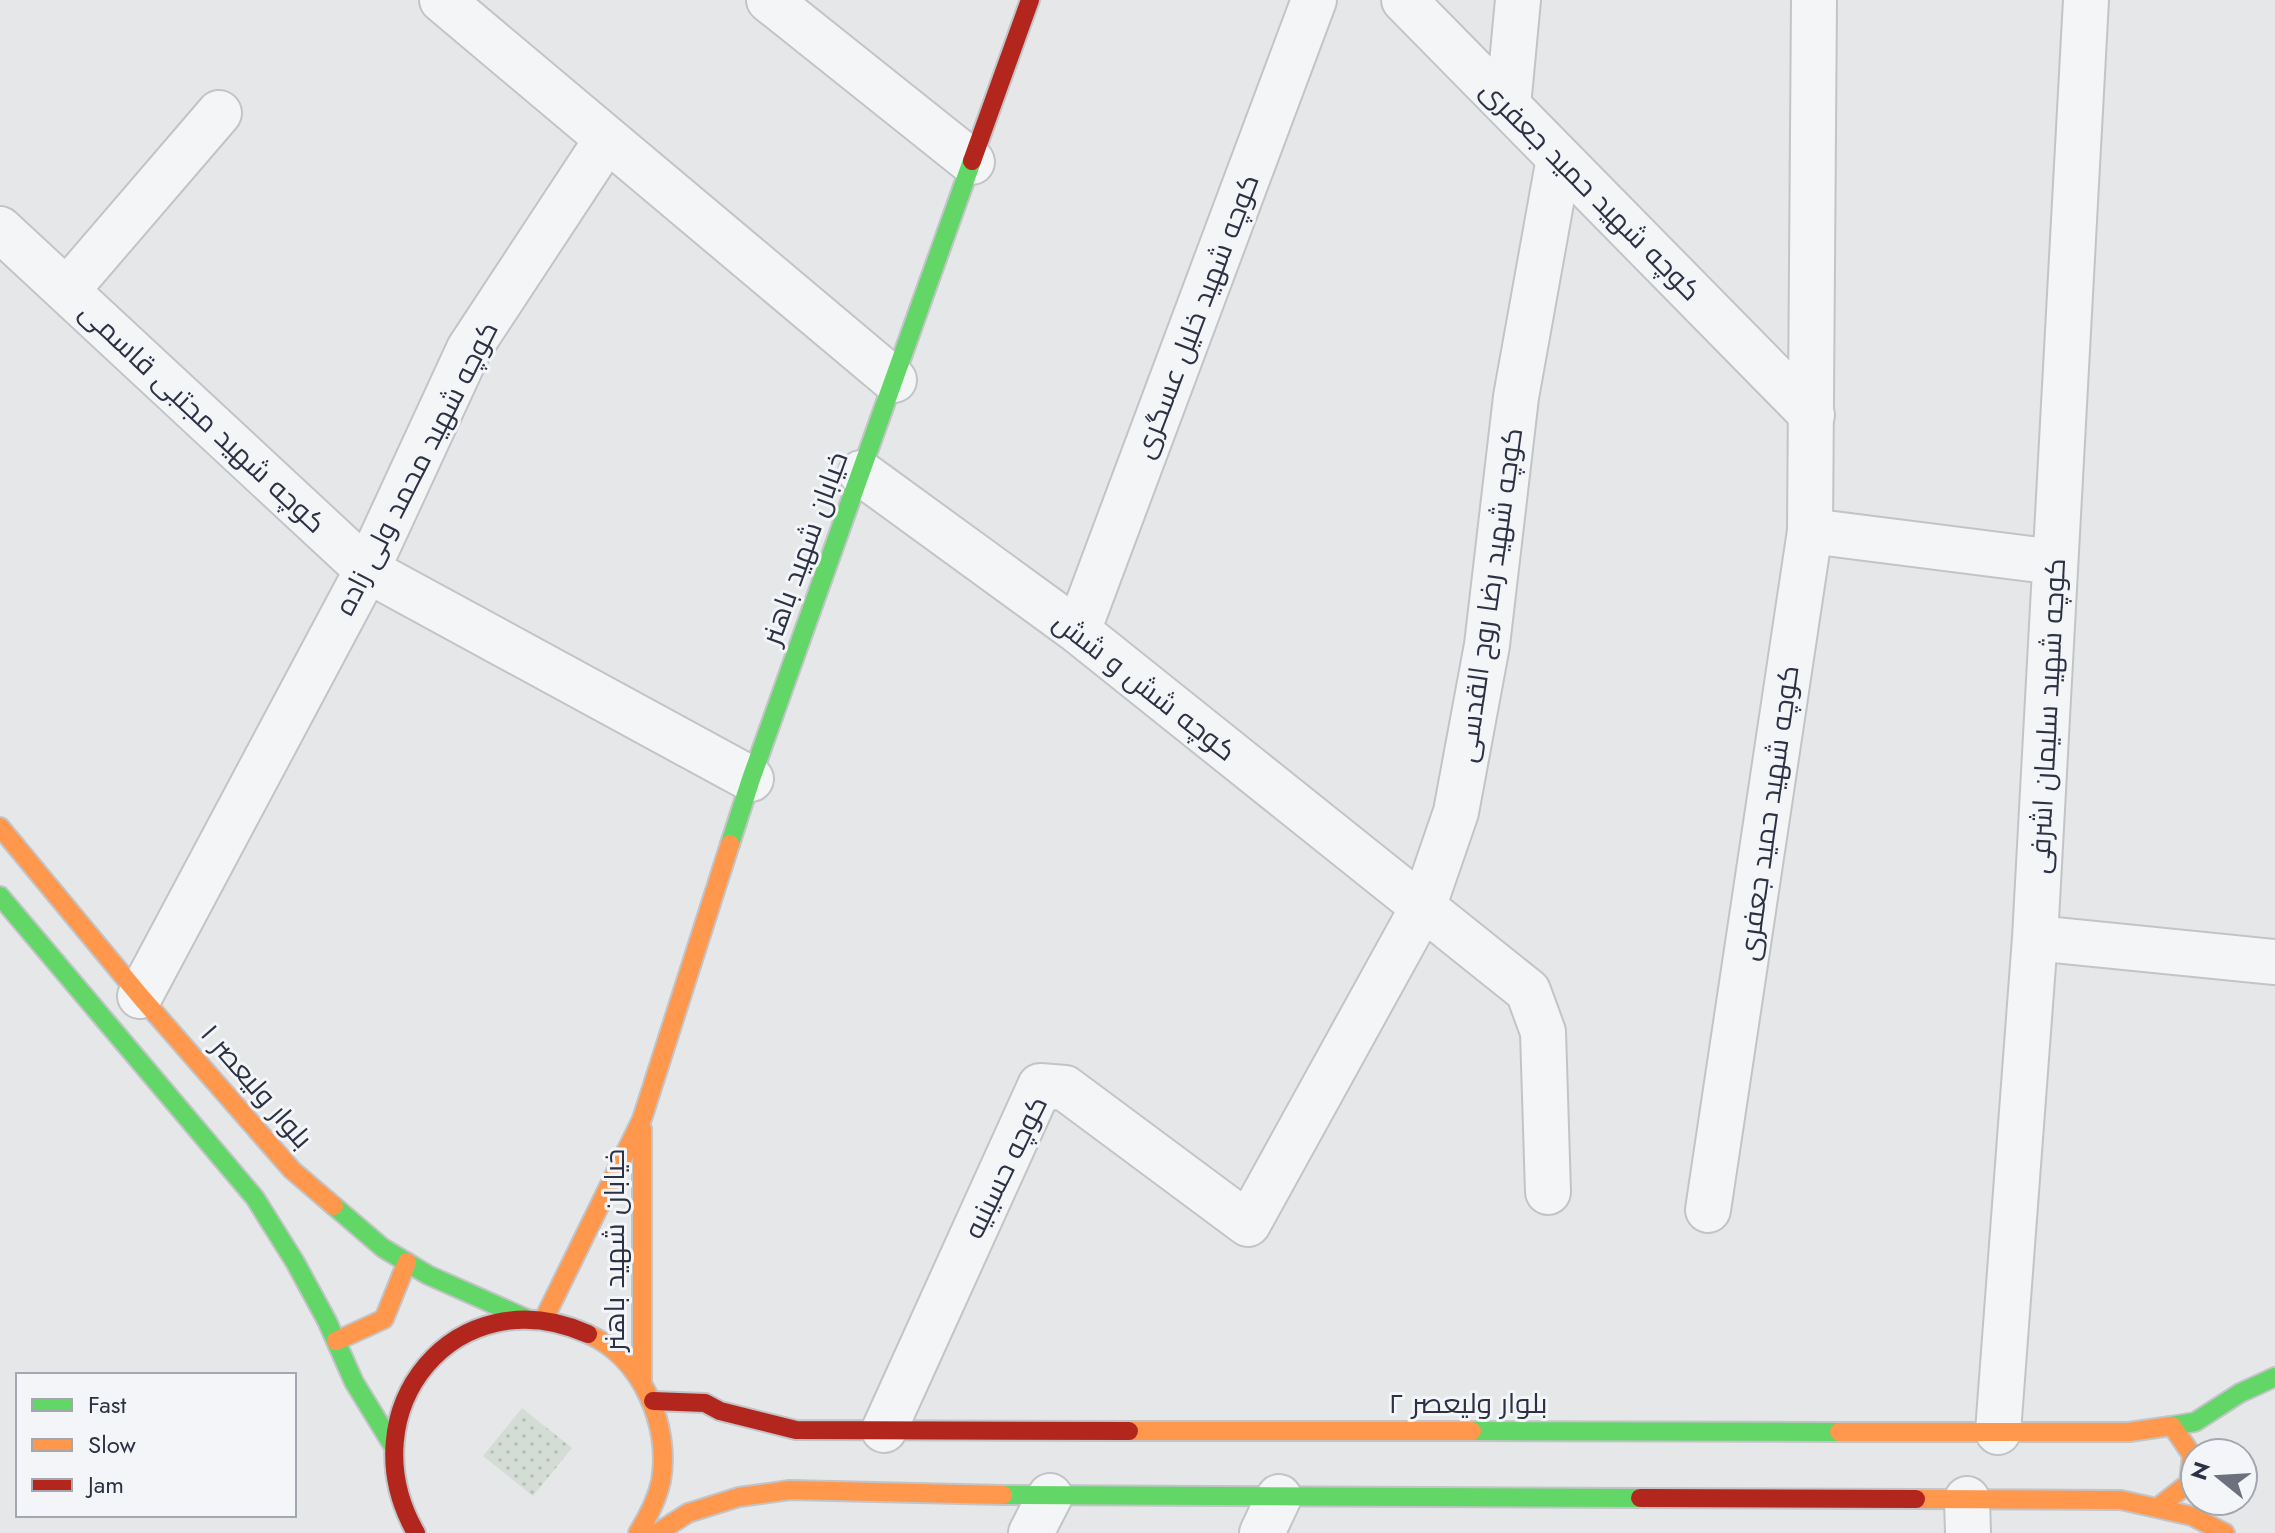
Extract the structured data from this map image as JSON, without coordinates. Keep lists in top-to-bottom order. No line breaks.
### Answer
{"streets":{"main road":["خیابان شهید باهنر","بلوار ولیعصر ۱","بلوار ولیعصر ۲"],"street":["کوچه شهید حمید جعفری","کوچه شهید خلیل عسگری","کوچه شهید مجتبی قاسمی","کوچه شهید محمد ولی زاده","کوچه شهید رضا روح القدسی","کوچه شش و شش","کوچه شهید سلیمان اشرفی","کوچه حسینیه"]},"crossings":[["کوچه شهید حمید جعفری","کوچه شهید رضا روح القدسی"],["کوچه شهید خلیل عسگری","کوچه شش و شش"],["کوچه شهید مجتبی قاسمی","کوچه شهید محمد ولی زاده"],["کوچه شهید مجتبی قاسمی","خیابان شهید باهنر"],["کوچه شهید محمد ولی زاده","بلوار ولیعصر ۱"],["خیابان شهید باهنر","کوچه شش و شش"],["خیابان شهید باهنر","بلوار ولیعصر ۱"],["کوچه شهید رضا روح القدسی","کوچه شش و شش"],["کوچه شهید رضا روح القدسی","کوچه حسینیه"],["کوچه شهید سلیمان اشرفی","بلوار ولیعصر ۲"],["بلوار ولیعصر ۱","بلوار ولیعصر ۲"],["کوچه حسینیه","بلوار ولیعصر ۲"]],"legend":["Fast","Slow","Jam"],"north":"left"}
